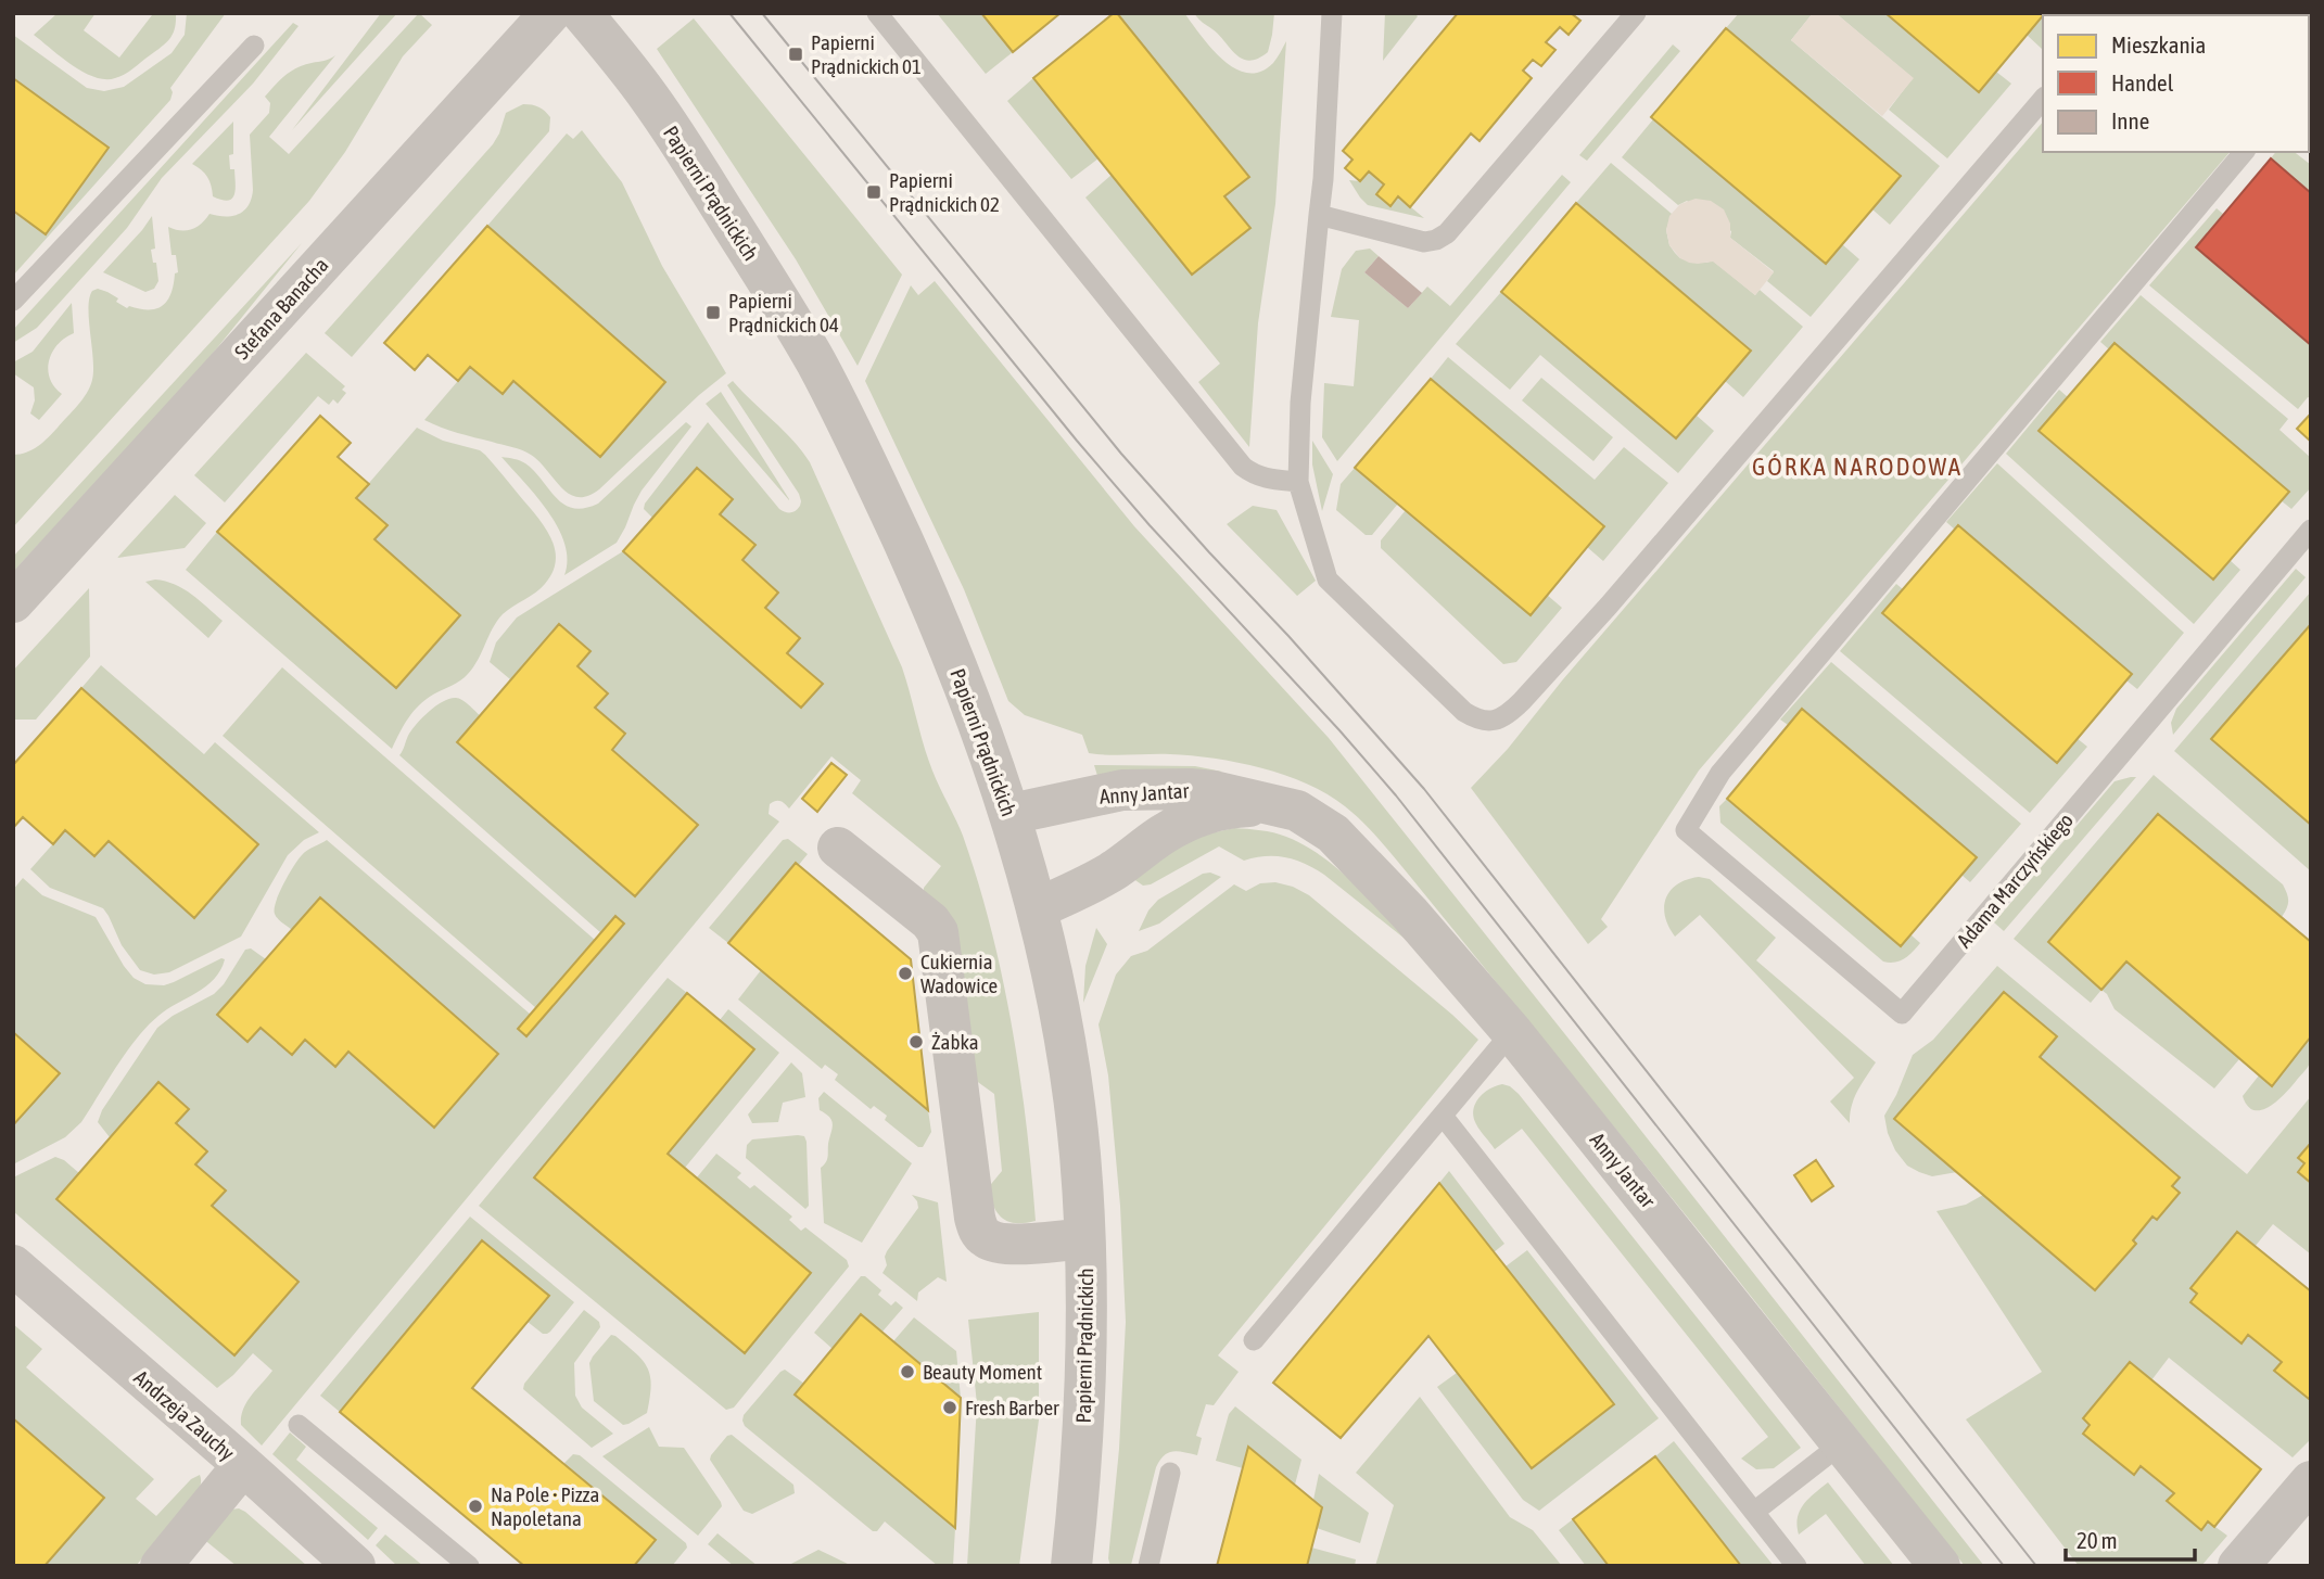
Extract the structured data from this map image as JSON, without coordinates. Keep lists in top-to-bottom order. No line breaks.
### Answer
{"streets":{"street":["Papierni Prądnickich","Stefana Banacha","Anny Jantar","Andrzeja Zauchy"],"lane":["Adama Marczyńskiego"]},"crossings":[["Papierni Prądnickich","Anny Jantar"]],"districts":["GÓRKA NARODOWA"],"places":{"transit":["Papierni Prądnickich 01","Papierni Prądnickich 02","Papierni Prądnickich 04"],"other":["Cukiernia Wadowice","Żabka","Beauty Moment","Fresh Barber","Na Pole • Pizza Napoletana"]},"legend":["Mieszkania","Handel","Inne"],"scale_bar":"20 m"}
